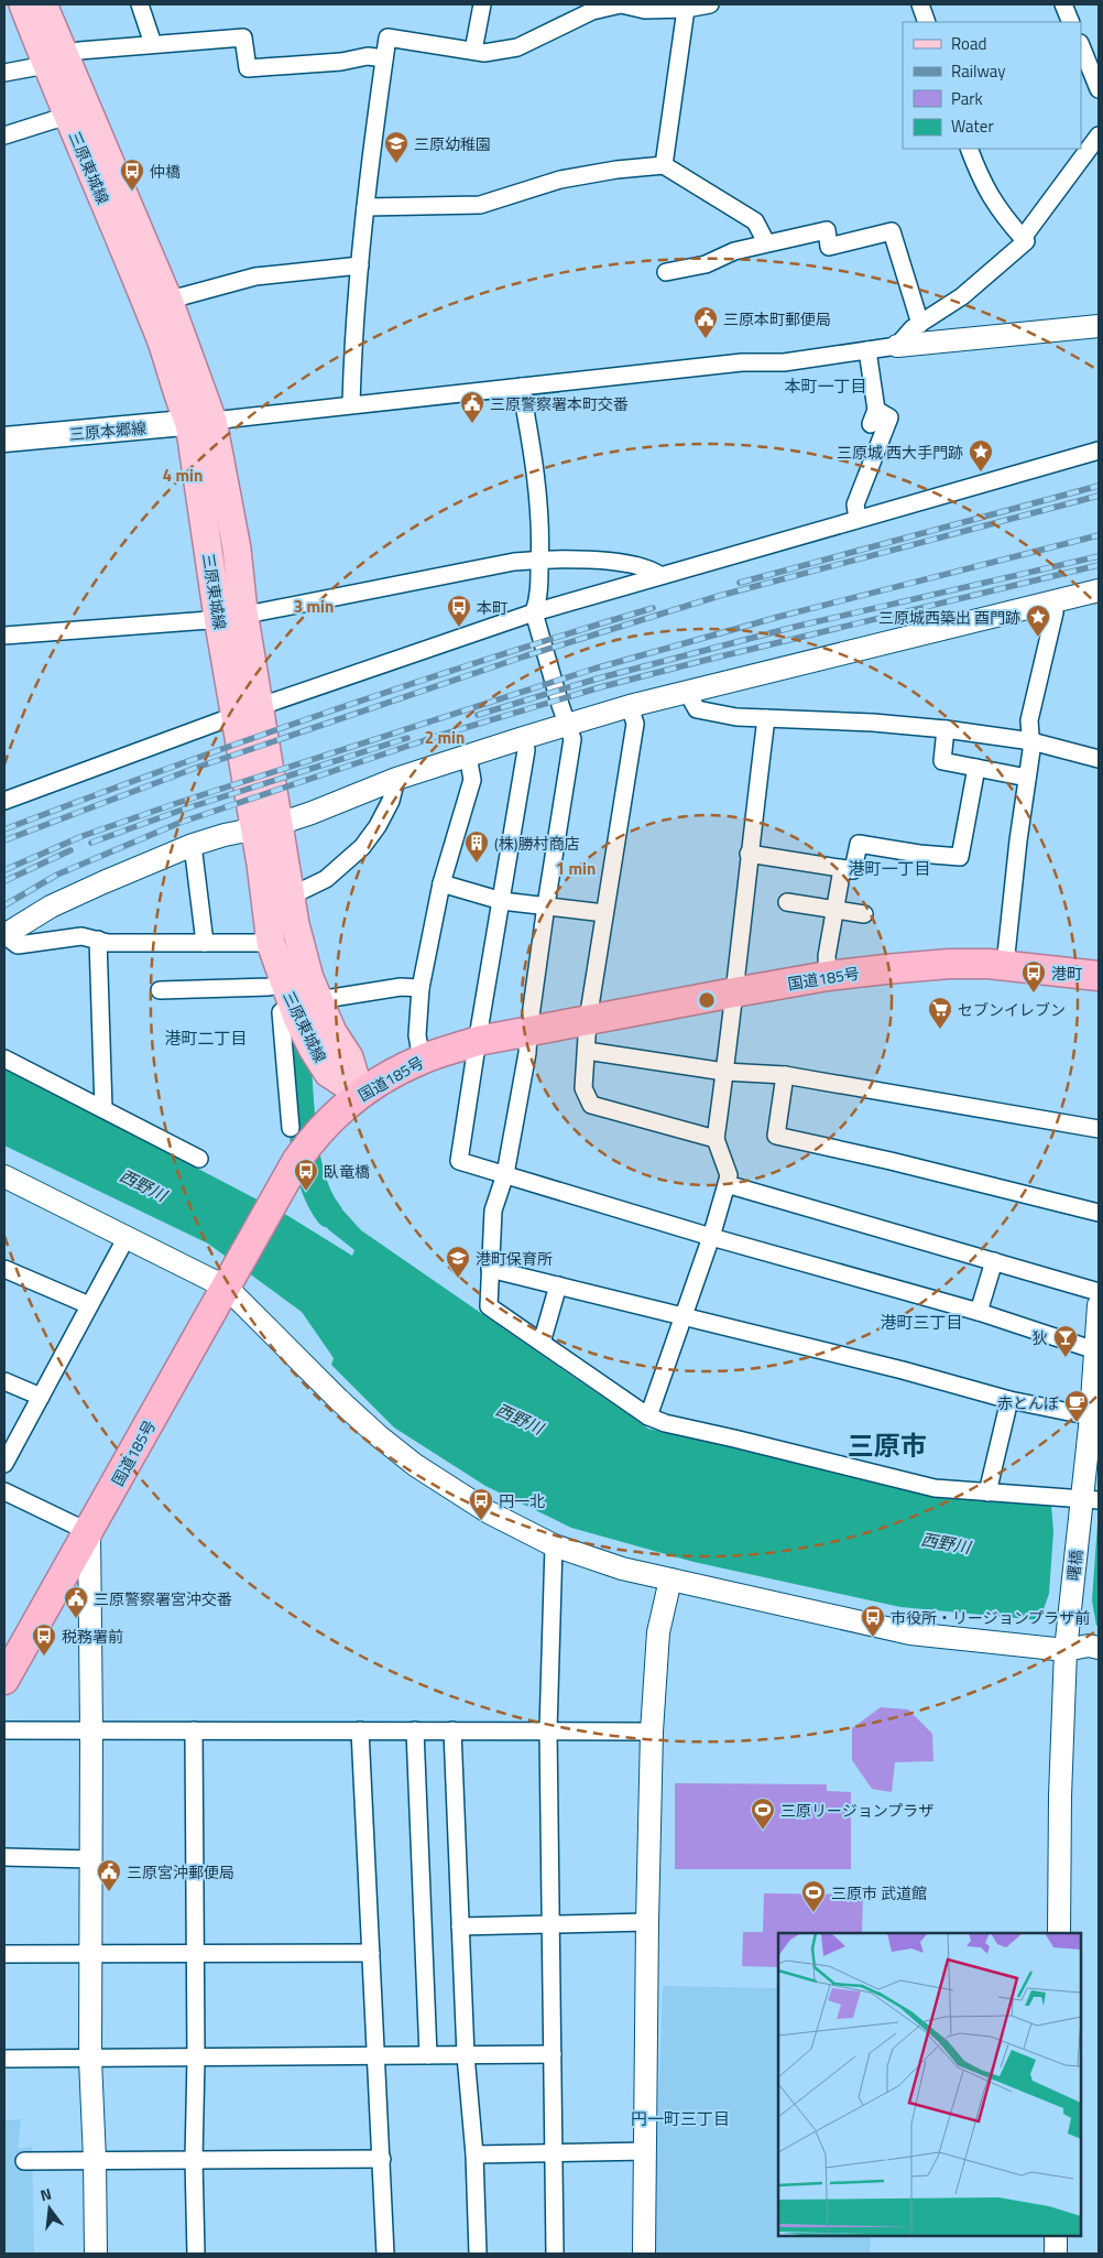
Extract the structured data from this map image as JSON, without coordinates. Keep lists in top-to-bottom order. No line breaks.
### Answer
{"streets":{"highway":["国道185号"],"main road":["三原東城線","三原本郷線"],"street":["曙橋"]},"crossings":[["三原東城線","三原本郷線"],["三原東城線","国道185号"]],"districts":["本町一丁目","港町一丁目","港町二丁目","港町三丁目","三原市","円一町三丁目"],"water":["西野川"],"places":{"school or university":["三原幼稚園","港町保育所"],"bus stop":["仲橋","本町","港町","臥竜橋","円一北","市役所・リージョンプラザ前","税務署前"],"public building":["三原本町郵便局","三原警察署本町交番","三原警察署宮沖交番","三原宮沖郵便局"],"place":["三原城 西大手門跡","三原城西築出 酉門跡"],"building":["(株)勝村商店"],"supermarket":["セブンイレブン"],"bar":["狄"],"cafe":["赤とんぼ"],"sports":["三原リージョンプラザ","三原市 武道館"]},"legend":["Road","Railway","Park","Water"],"north":"top","rings":["4 min","3 min","2 min","1 min"]}
